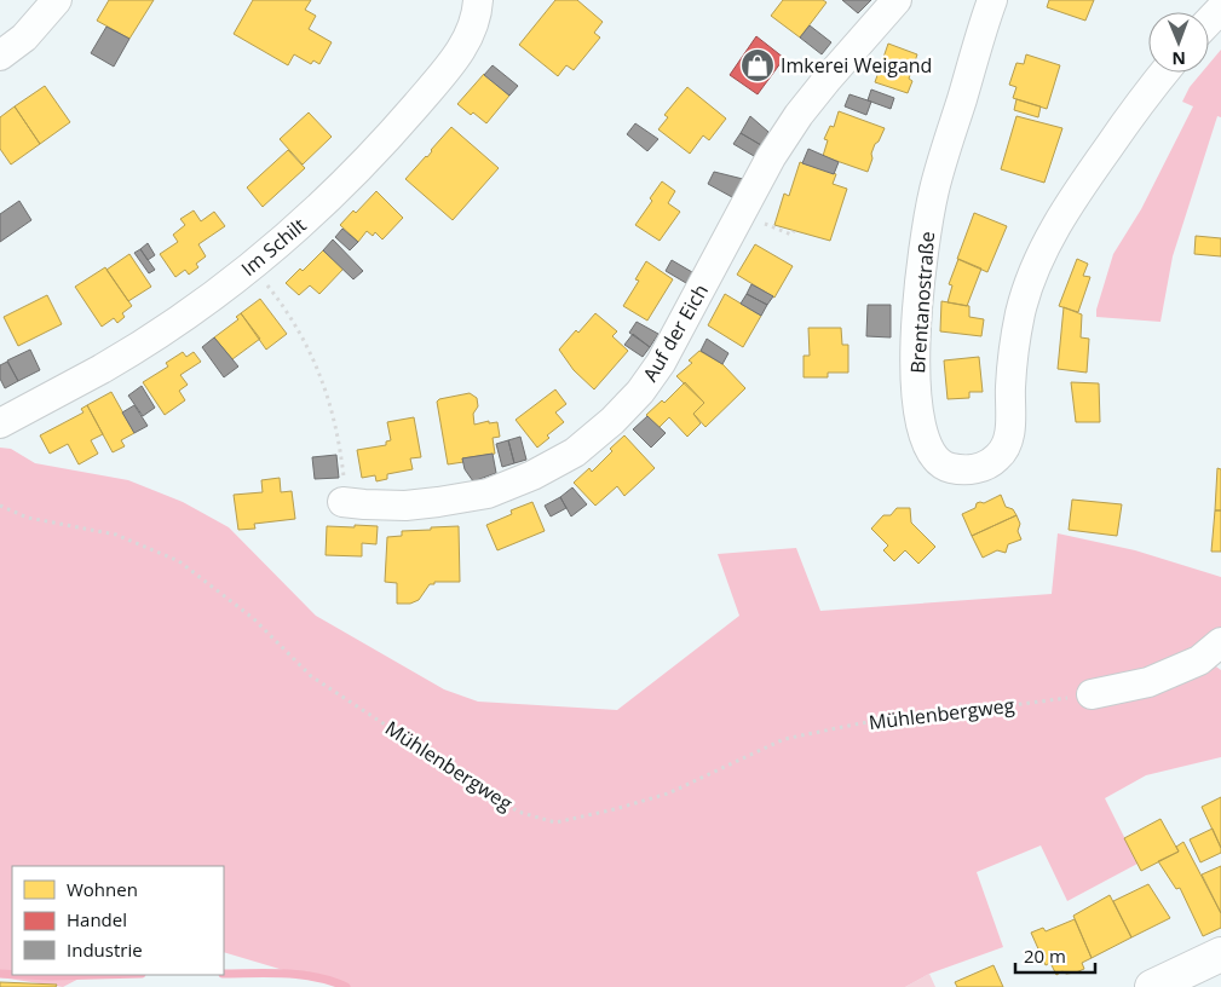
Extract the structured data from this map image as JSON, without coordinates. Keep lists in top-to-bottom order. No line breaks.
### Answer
{"streets":{"street":["Im Schilt","Brentanostraße","Auf der Eich"],"path":["Mühlenbergweg"]},"places":{"shop":["Imkerei Weigand"]},"legend":["Wohnen","Handel","Industrie"],"scale_bar":"20 m","north":"bottom"}
